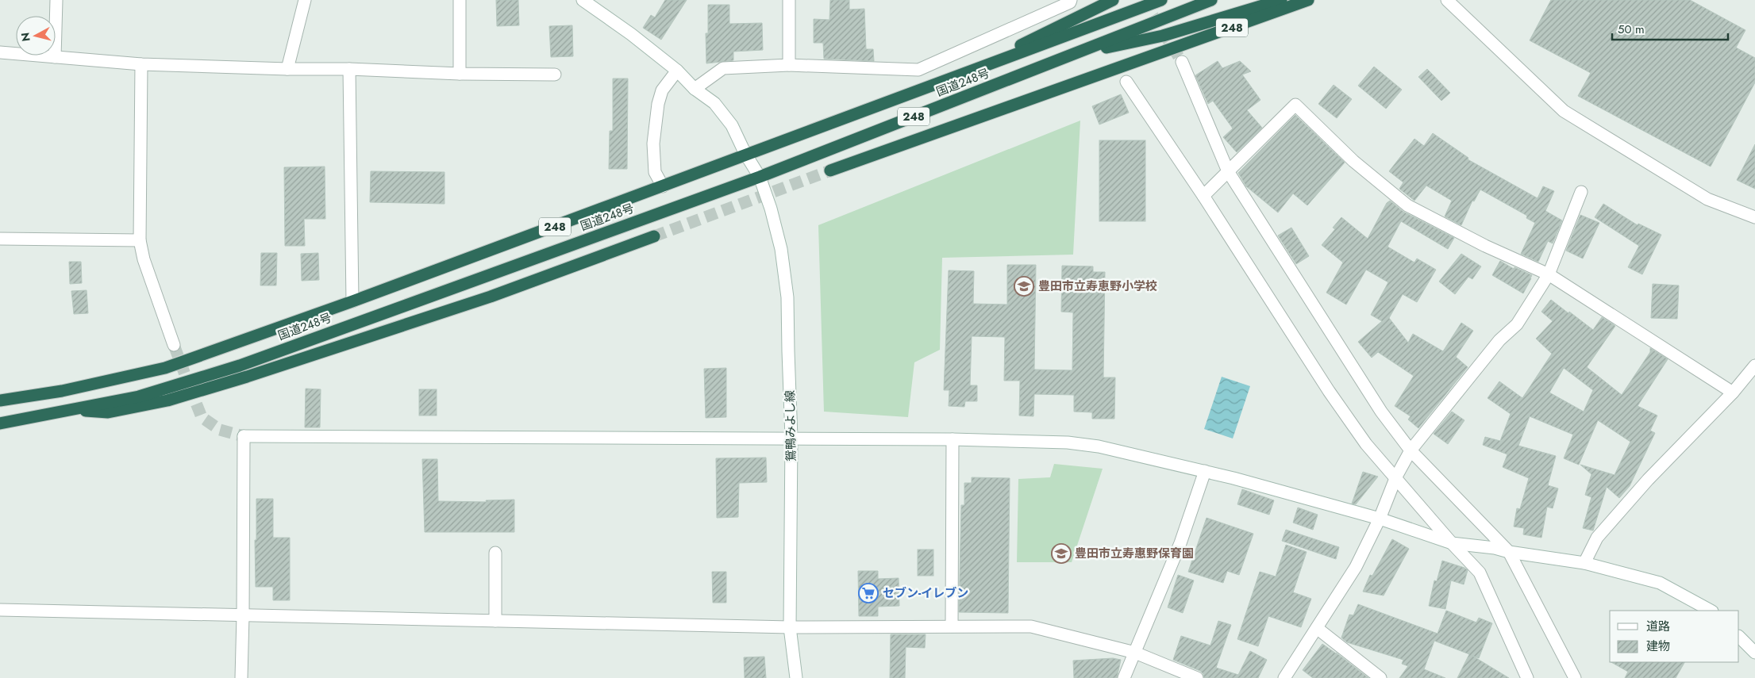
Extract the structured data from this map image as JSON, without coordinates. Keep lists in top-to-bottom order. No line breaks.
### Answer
{"streets":{"highway":["248","国道248号"],"street":["鴛鴨みよし線"]},"crossings":[["248","国道248号"],["国道248号","鴛鴨みよし線"]],"places":{"school or university":["豊田市立寿恵野小学校","豊田市立寿惠野保育園"],"supermarket":["セブン-イレブン"]},"legend":["道路","建物"],"scale_bar":"50 m","north":"left"}
